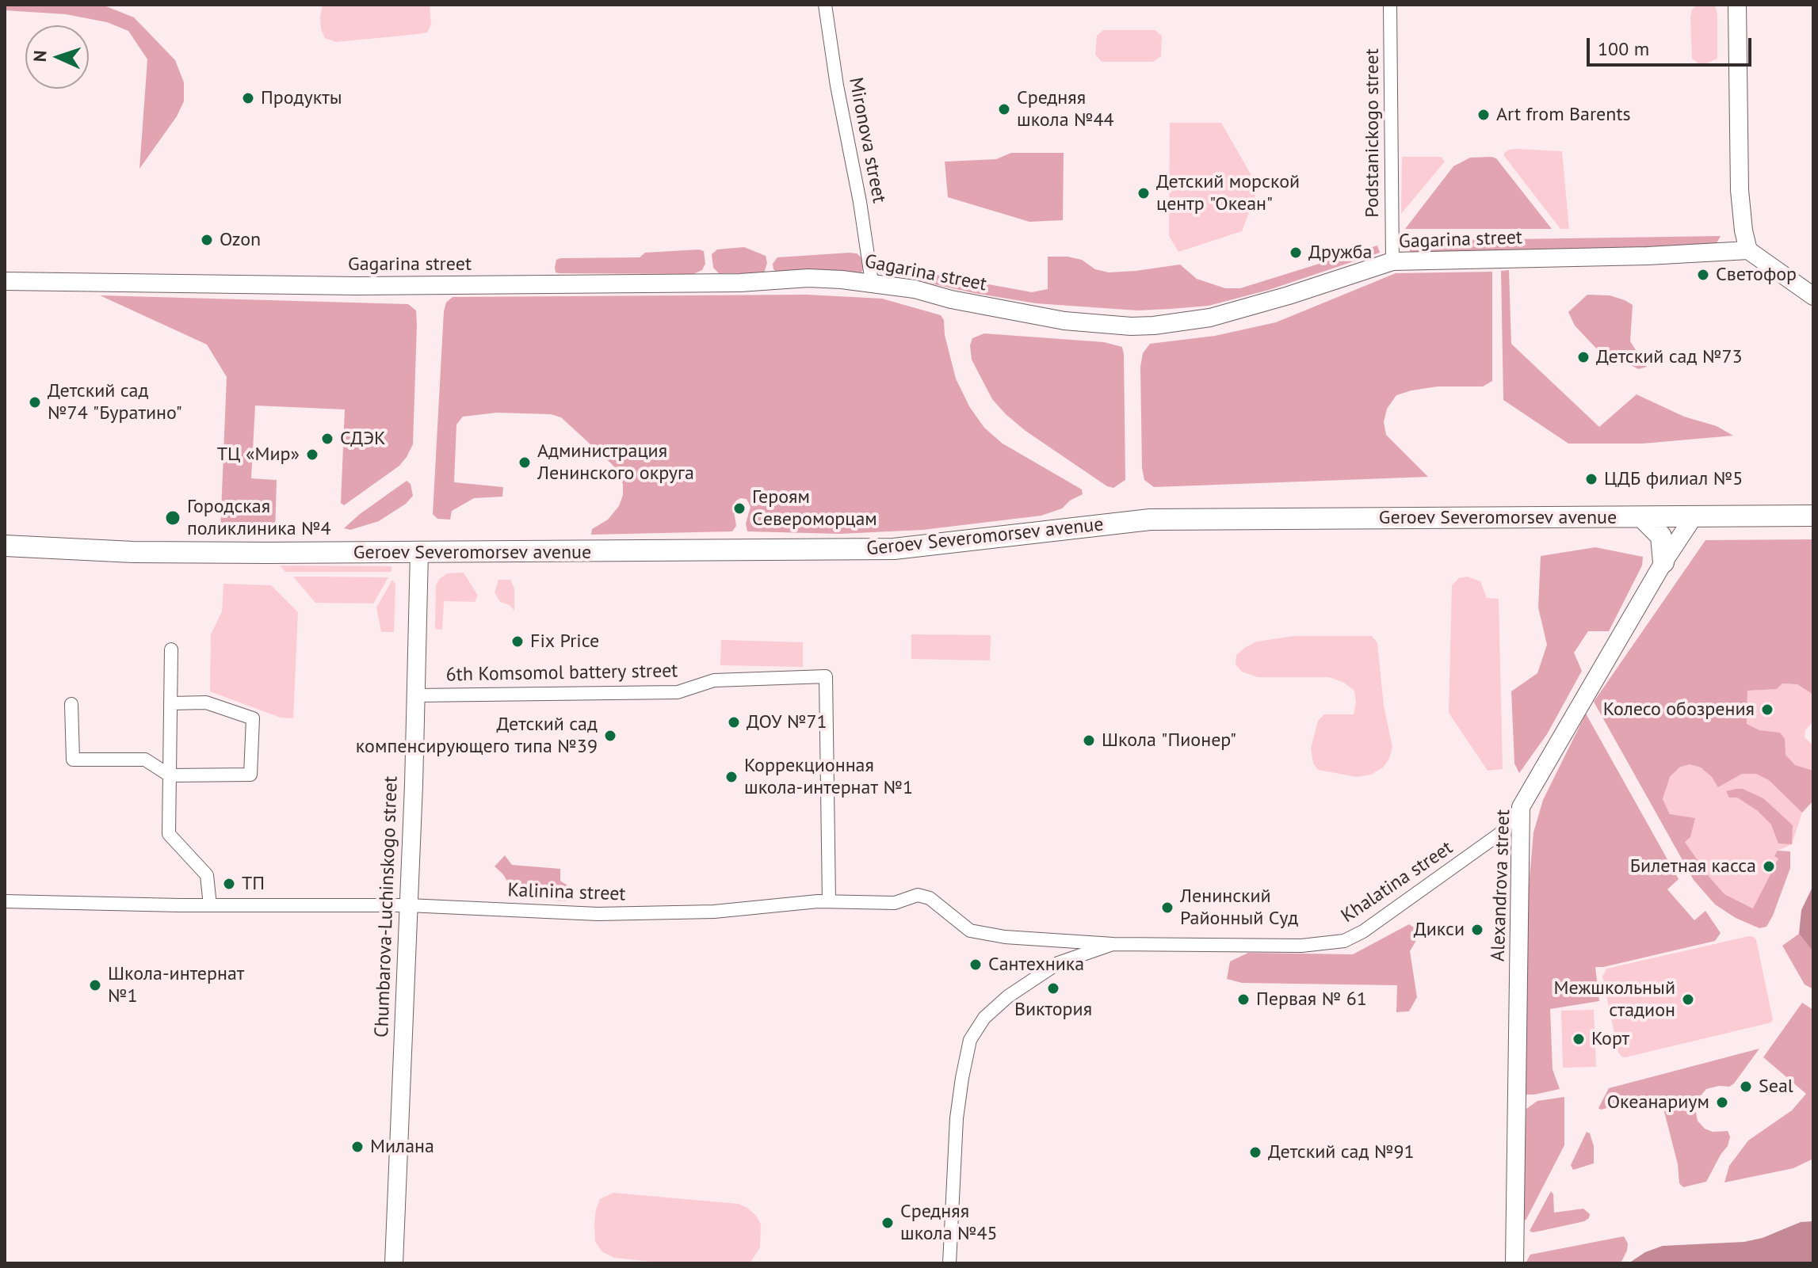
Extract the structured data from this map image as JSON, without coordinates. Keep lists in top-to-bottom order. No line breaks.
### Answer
{"streets":{"main road":["Geroev Severomorsev avenue"],"street":["Podstanickogo street","Mironova street","Gagarina street","6th Komsomol battery street","Khalatina street","Alexandrova street","Kalinina street","Chumbarova-Luchinskogo street"]},"crossings":[["Podstanickogo street","Gagarina street"],["Mironova street","Gagarina street"],["Geroev Severomorsev avenue","Alexandrova street"],["Geroev Severomorsev avenue","Chumbarova-Luchinskogo street"],["6th Komsomol battery street","Kalinina street"],["6th Komsomol battery street","Chumbarova-Luchinskogo street"],["Khalatina street","Alexandrova street"],["Khalatina street","Kalinina street"],["Kalinina street","Chumbarova-Luchinskogo street"]],"places":["Продукты","Средняя школа №44","Art from Barents","Детский морской центр \"Океан\"","Ozon","Дружба","Светофор","Детский сад №73","Детский сад №74 \"Буратино\"","СДЭК","ТЦ «Мир»","Администрация Ленинского округа","ЦДБ филиал №5","Героям Cевероморцам","Городская поликлиника №4","Fix Price","Колесо обозрения","ДОУ №71","Детский сад компенсирующего типа №39","Школа \"Пионер\"","Коррекционная школа-интернат №1","Билетная касса","ТП","Ленинский Районный Суд","Дикси","Сантехника","Школа-интернат №1","Виктория","Первая № 61","Межшкольный стадион","Корт","Seal","Океанариум","Милана","Детский сад №91","Средняя школа №45"],"scale_bar":"100 m","north":"left"}
